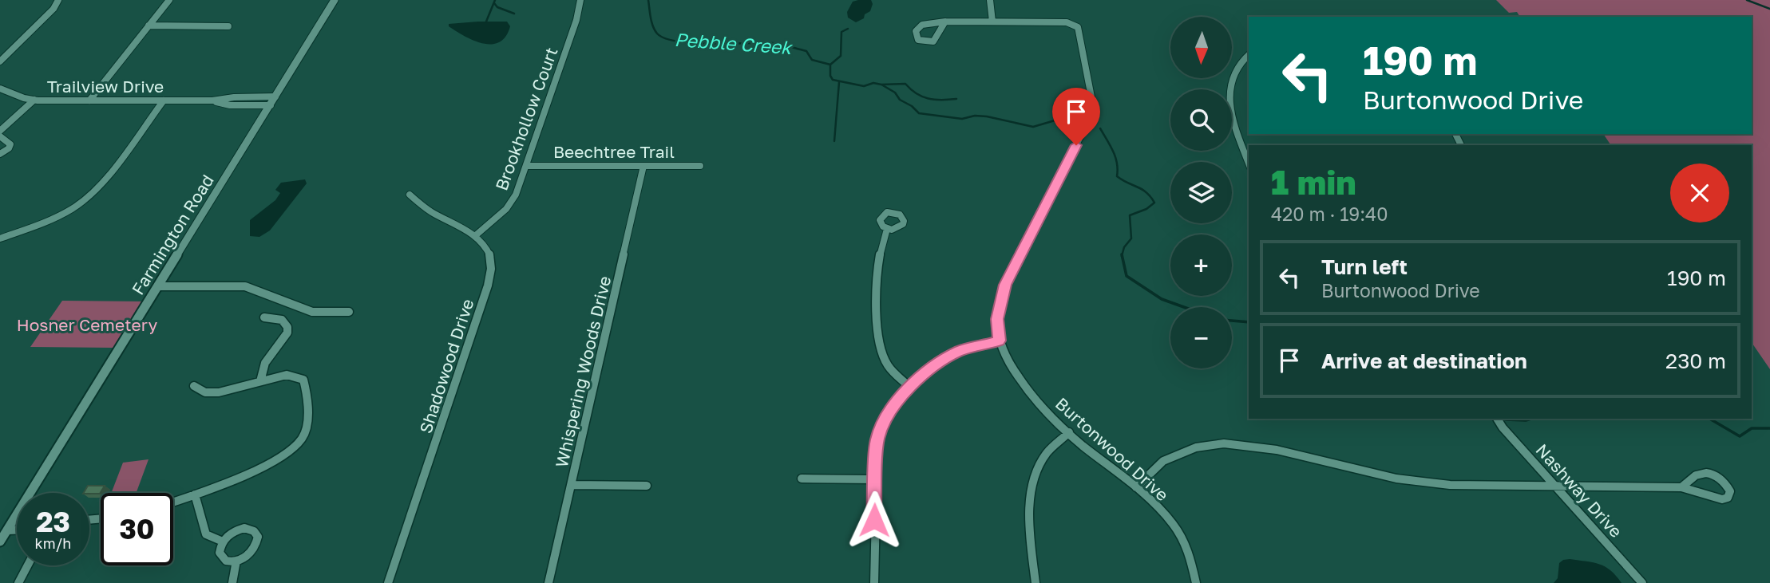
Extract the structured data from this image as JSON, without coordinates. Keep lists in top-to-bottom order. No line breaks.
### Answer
{"streets":{"street":["Trailview Drive","Brookhollow Court","Beechtree Trail","Farmington Road","Shadowood Drive","Whispering Woods Drive","Burtonwood Drive","Nashway Drive"]},"crossings":[["Trailview Drive","Farmington Road"],["Brookhollow Court","Beechtree Trail"],["Brookhollow Court","Shadowood Drive"],["Beechtree Trail","Whispering Woods Drive"]],"water":["Pebble Creek"],"parks":["Hosner Cemetery"],"north":"bottom","page":{"map_buttons":["+","−"],"turn":["190 m","Burtonwood Drive"],"heading":["1 min","420 m · 19:40"],"list":[{"name":"Turn left","note":"Burtonwood Drive","value":"190 m"},{"name":"Arrive at destination","value":"230 m"}],"speed":"23 km/h","limit":"30"}}
